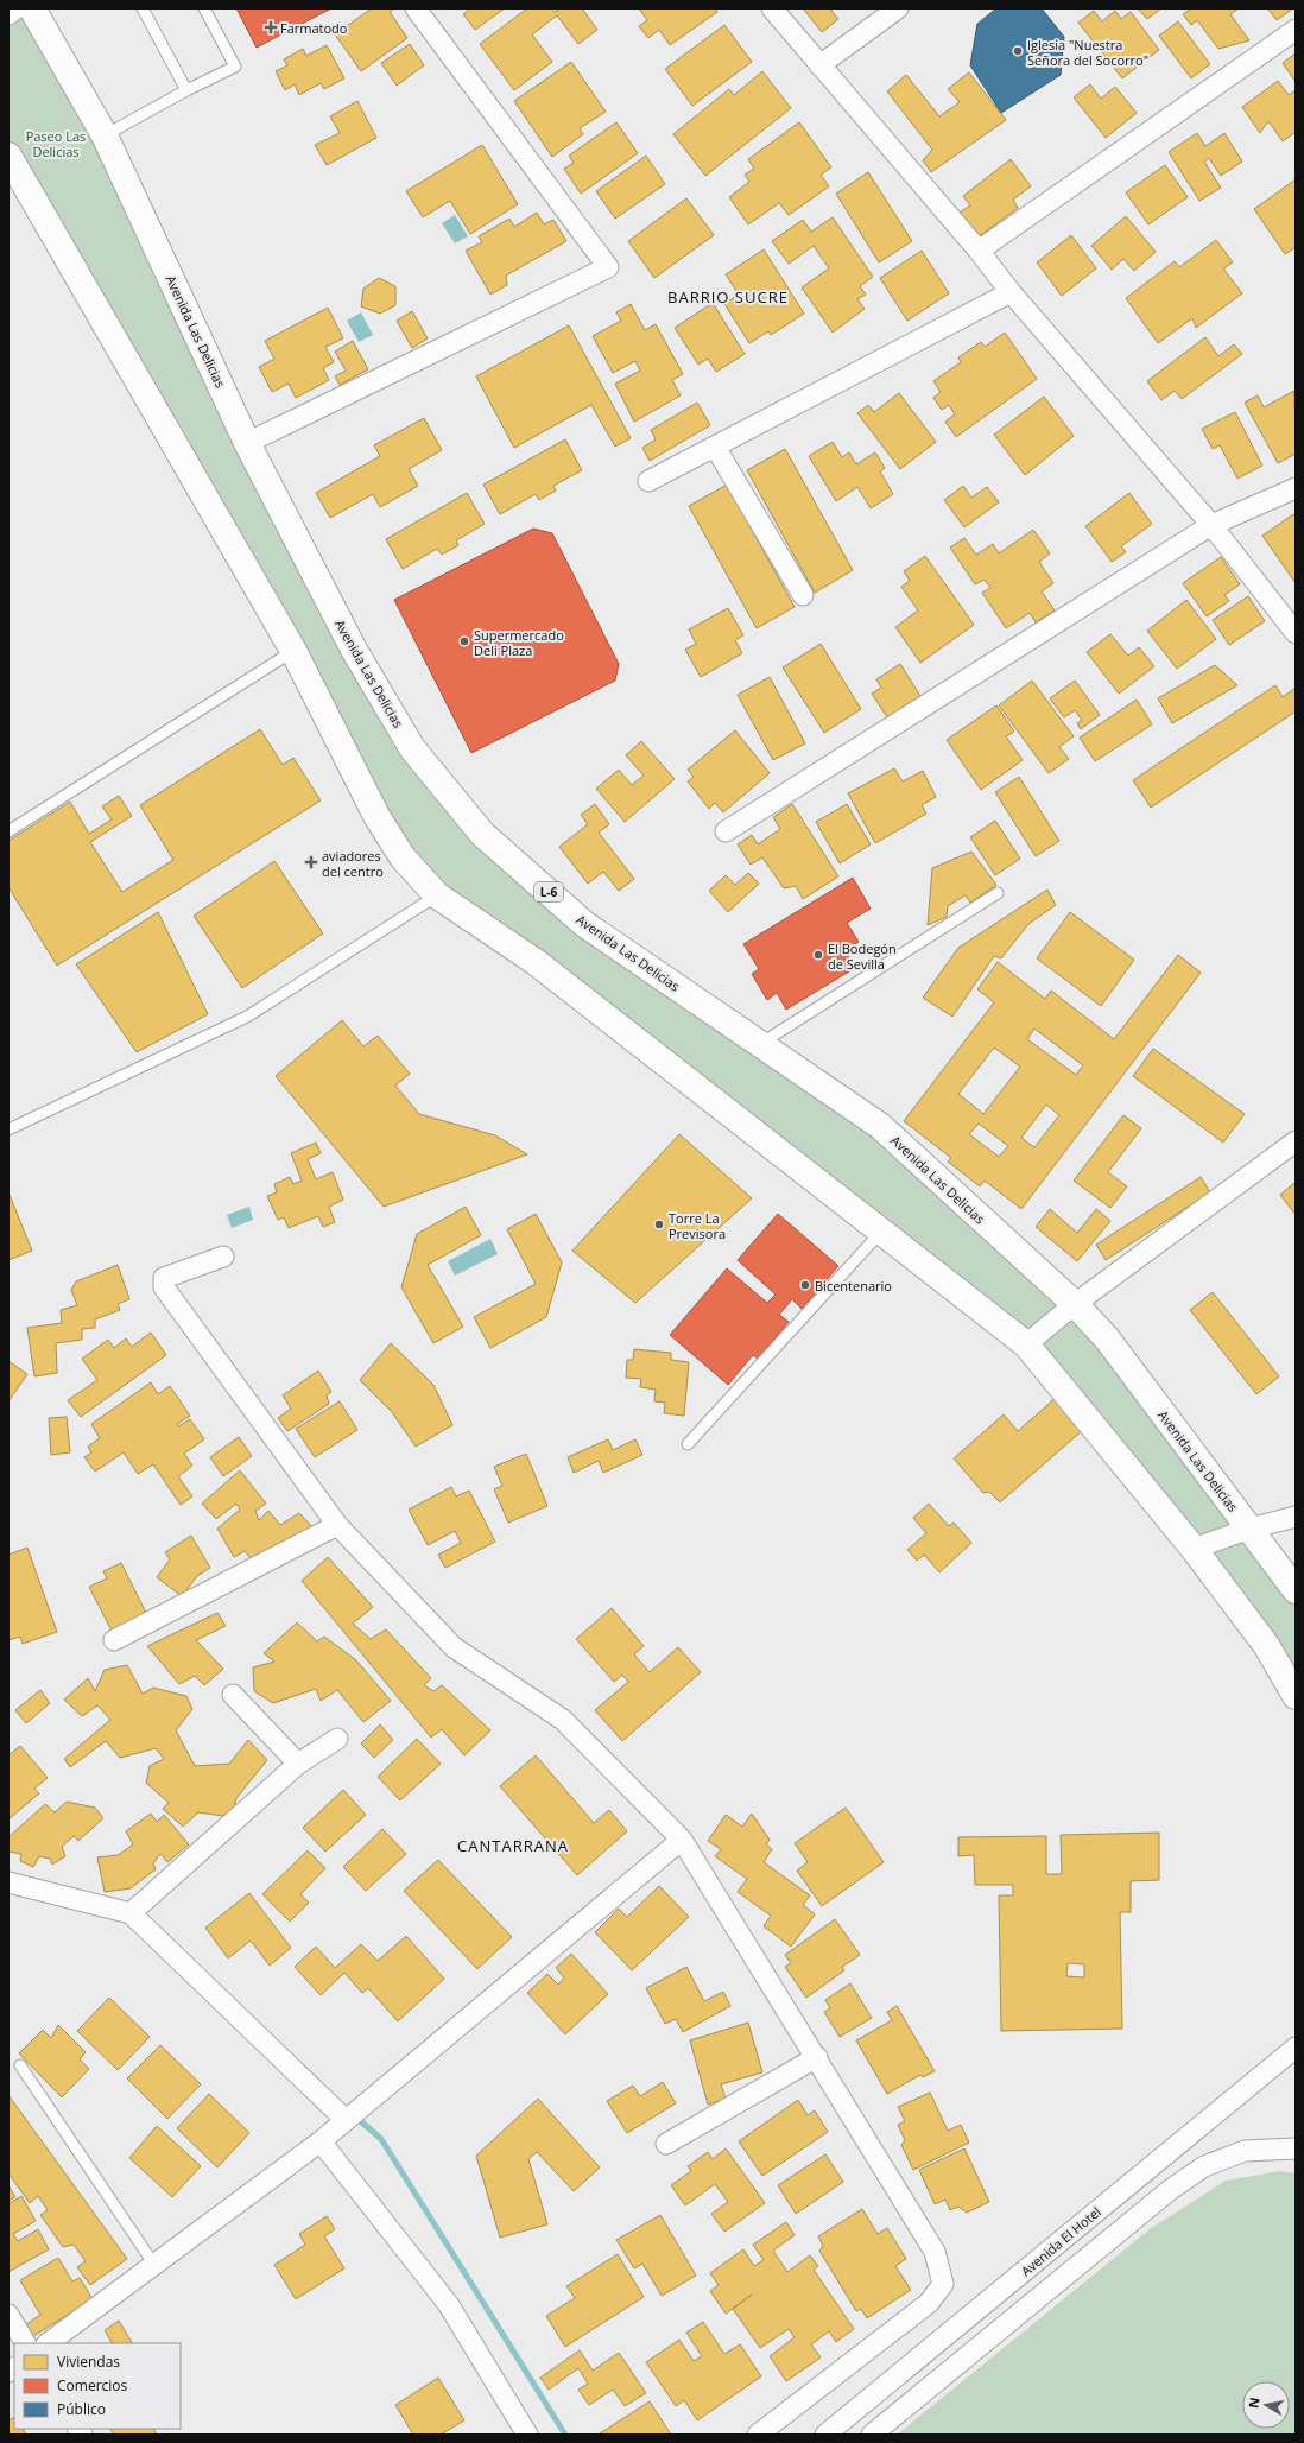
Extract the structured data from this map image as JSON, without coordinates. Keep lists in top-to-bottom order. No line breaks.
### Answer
{"streets":{"main road":["Avenida Las Delicias","L-6"],"street":["Avenida El Hotel"]},"districts":["BARRIO SUCRE","CANTARRANA"],"parks":["Paseo Las Delicias"],"places":{"health":["Farmatodo","aviadores del centro"],"other":["Iglesia \"Nuestra Señora del Socorro\"","Supermercado Deli Plaza","El Bodegón de Sevilla","Torre La Previsora","Bicentenario"]},"legend":["Viviendas","Comercios","Público"],"north":"left"}
